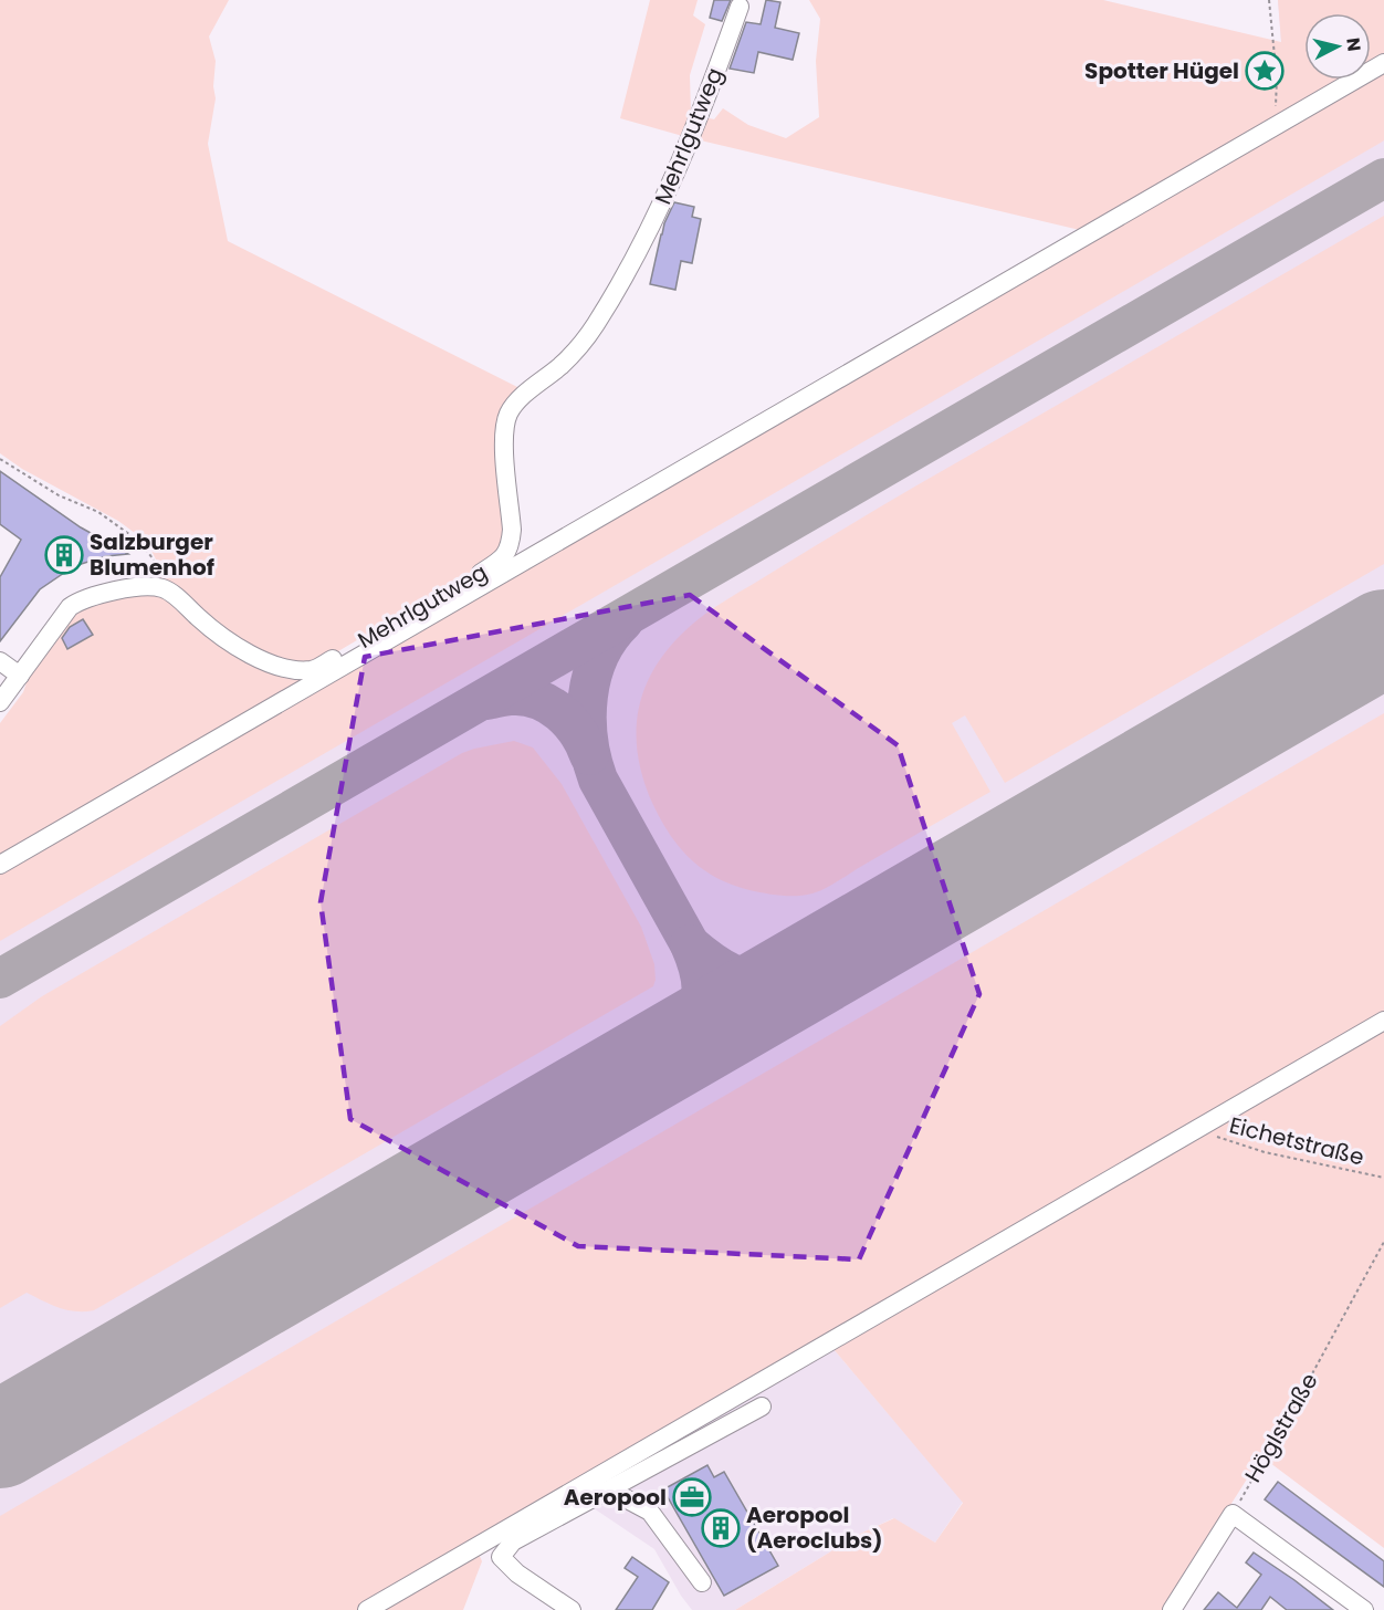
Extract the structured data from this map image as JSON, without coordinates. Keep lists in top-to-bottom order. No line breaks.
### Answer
{"streets":{"street":["Mehrlgutweg"],"path":["Eichetstraße","Höglstraße"]},"places":{"place":["Spotter Hügel"],"building":["Salzburger Blumenhof","Aeropool (Aeroclubs)"],"office":["Aeropool"]},"north":"right"}
